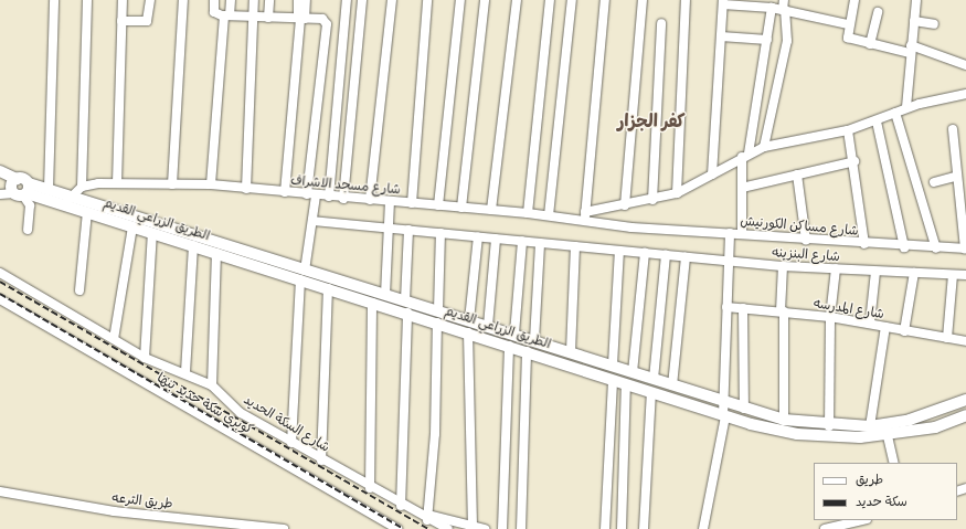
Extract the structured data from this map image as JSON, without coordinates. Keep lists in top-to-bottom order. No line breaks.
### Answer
{"streets":{"main road":["الطريق الزراعي القديم"],"street":["شارع مسجد الاشراف","شارع مساكن الكورنيش","شارع البنزينه","شارع المدرسه","كوبرى سكة حديد بنها","شارع السكة الحديد","طريق الترعه"]},"crossings":[["شارع مسجد الاشراف","شارع مساكن الكورنيش"]],"districts":["كفر الجزار"],"legend":["طريق","سكة حديد"]}
